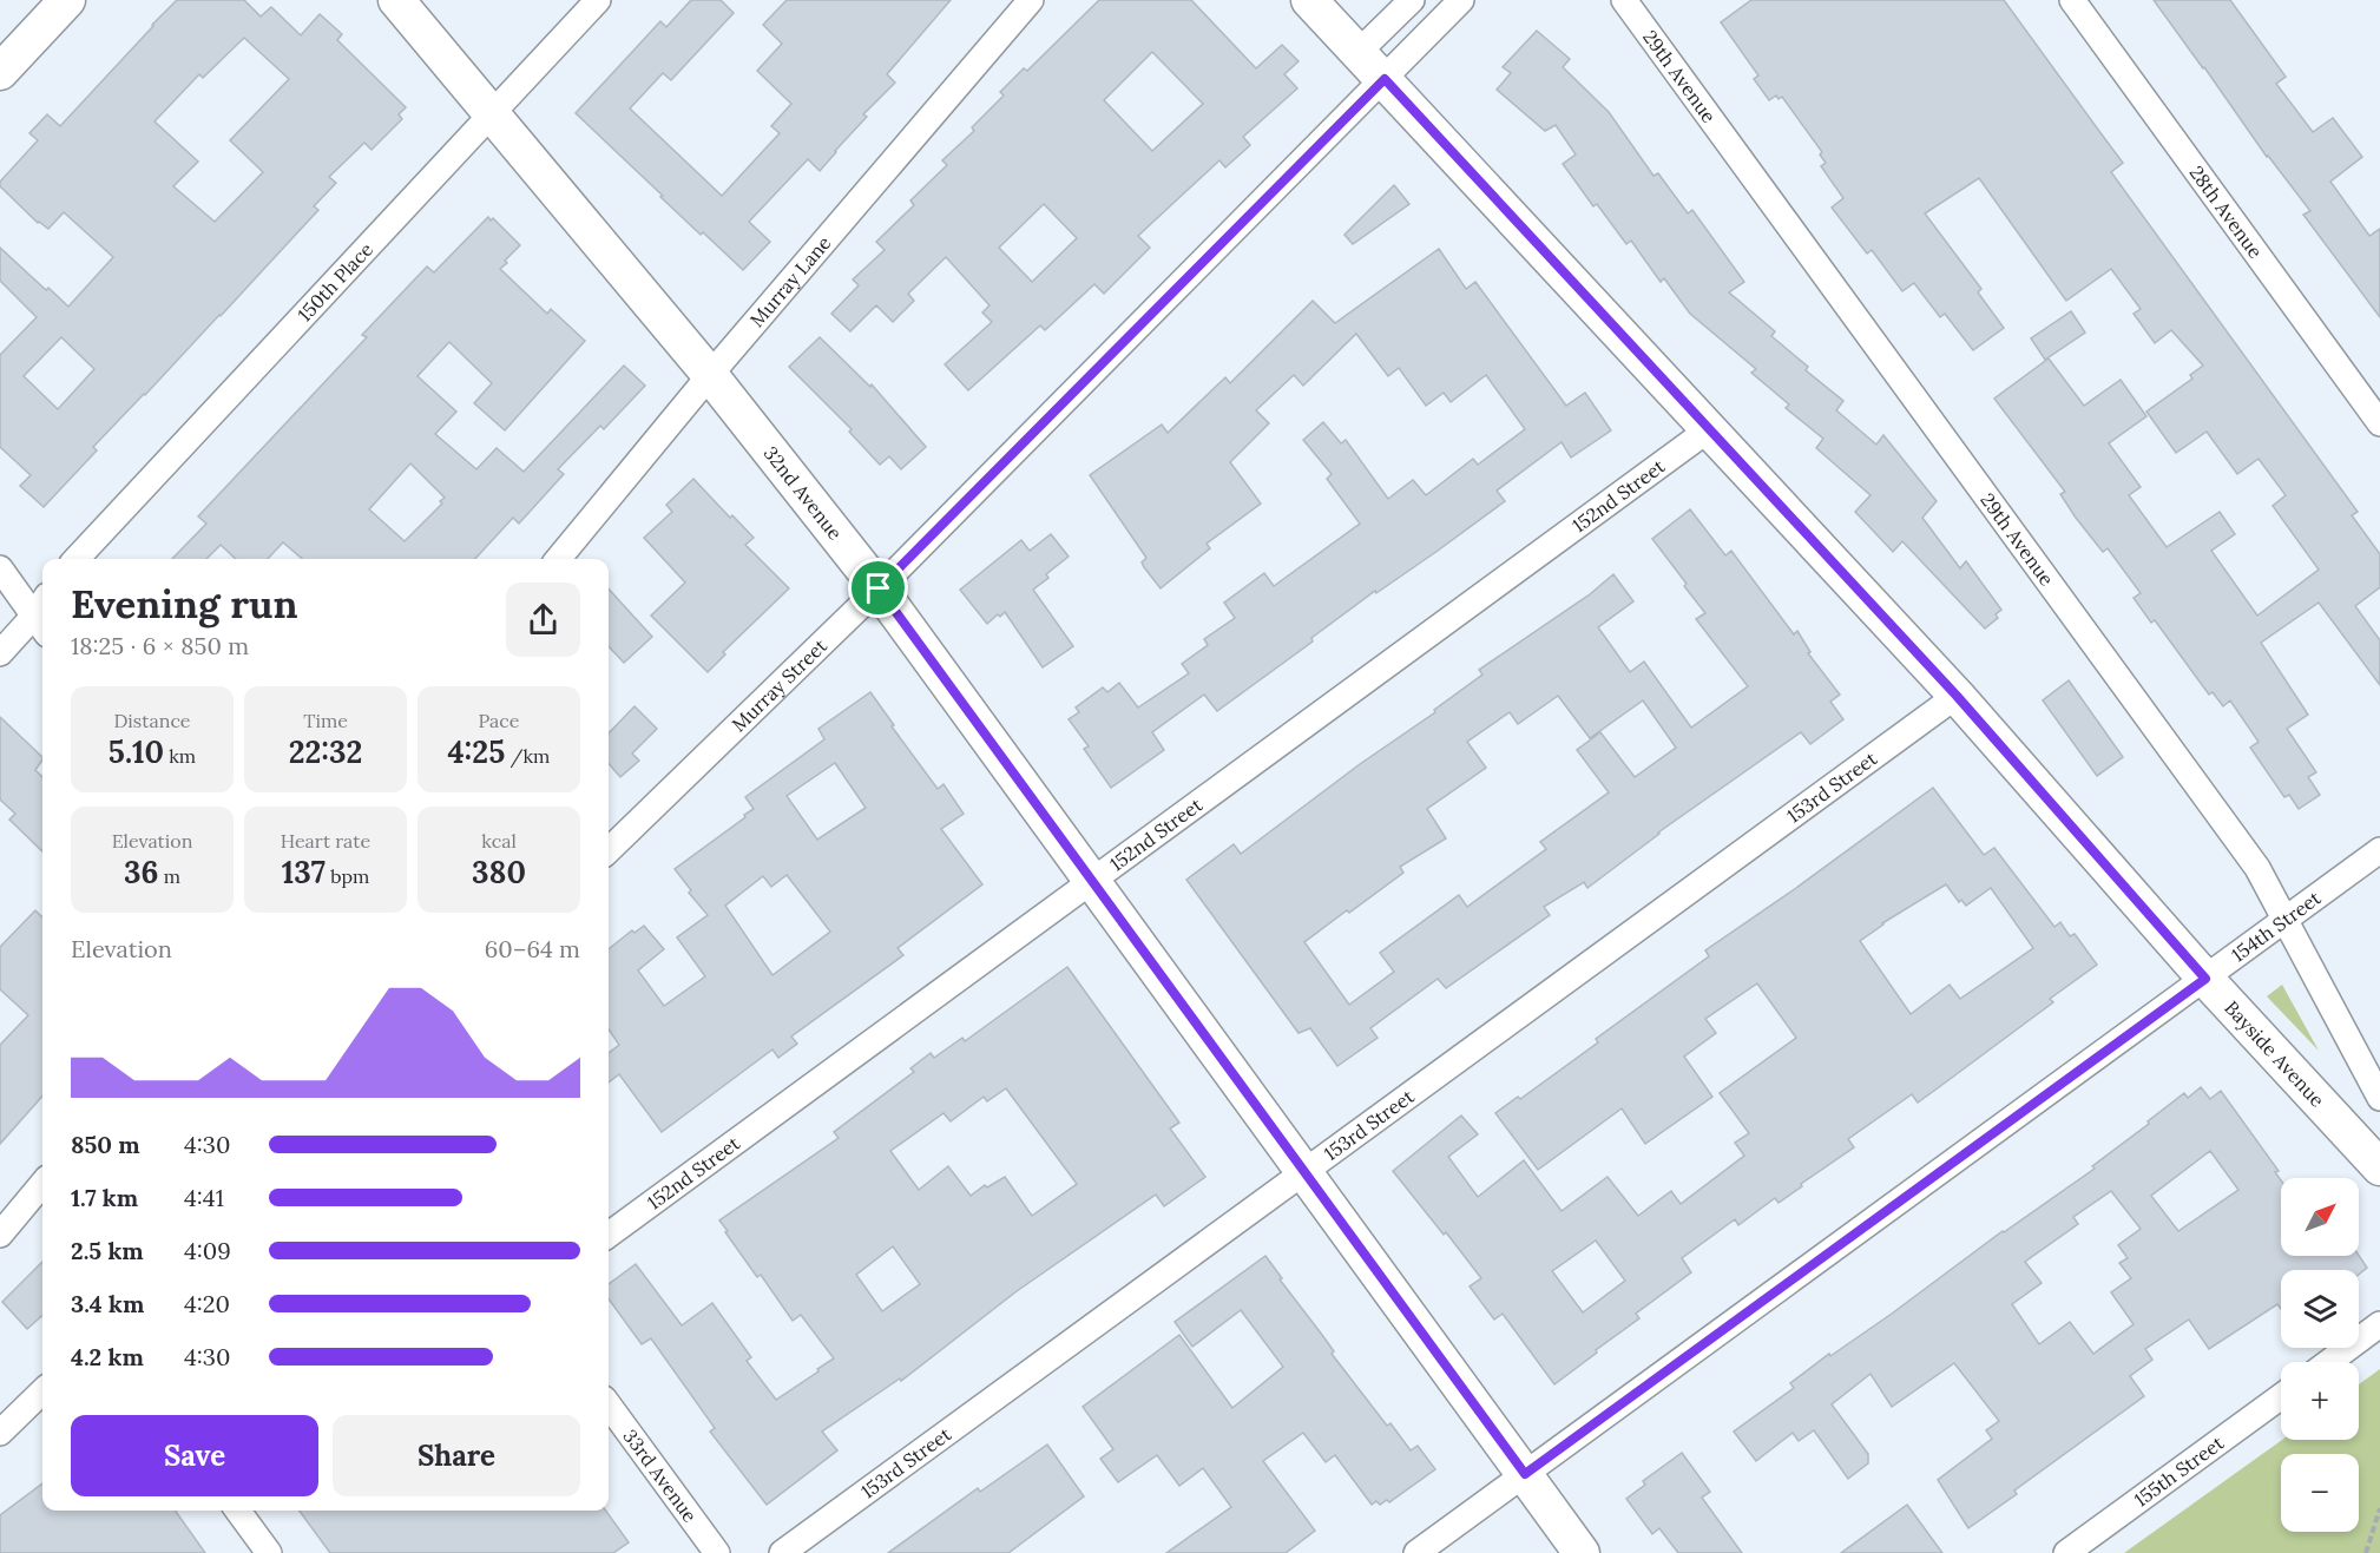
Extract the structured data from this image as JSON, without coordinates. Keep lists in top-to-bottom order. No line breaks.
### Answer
{"streets":{"street":["29th Avenue","28th Avenue","Murray Lane","150th Place","32nd Avenue","152nd Street","Murray Street","153rd Street","154th Street","Bayside Avenue","155th Street","33rd Avenue"]},"crossings":[["29th Avenue","154th Street"],["Murray Lane","32nd Avenue"],["150th Place","32nd Avenue"],["32nd Avenue","152nd Street"],["32nd Avenue","Murray Street"],["32nd Avenue","153rd Street"],["32nd Avenue","154th Street"],["152nd Street","Bayside Avenue"],["Murray Street","Bayside Avenue"],["153rd Street","Bayside Avenue"],["154th Street","Bayside Avenue"]],"north":"top right","page":{"heading":["Evening run","18:25 · 6 × 850 m"],"stats":[["Distance","5.10 km"],["Time","22:32"],["Pace","4:25 /km"],["Elevation","36 m"],["Heart rate","137 bpm"],["kcal","380"]],"chart":["Elevation","60–64 m"],"list":[{"name":"850 m","note":"4:30"},{"name":"1.7 km","note":"4:41"},{"name":"2.5 km","note":"4:09"},{"name":"3.4 km","note":"4:20"},{"name":"4.2 km","note":"4:30"}],"map_buttons":["+","−"],"buttons":["Save","Share"]}}
